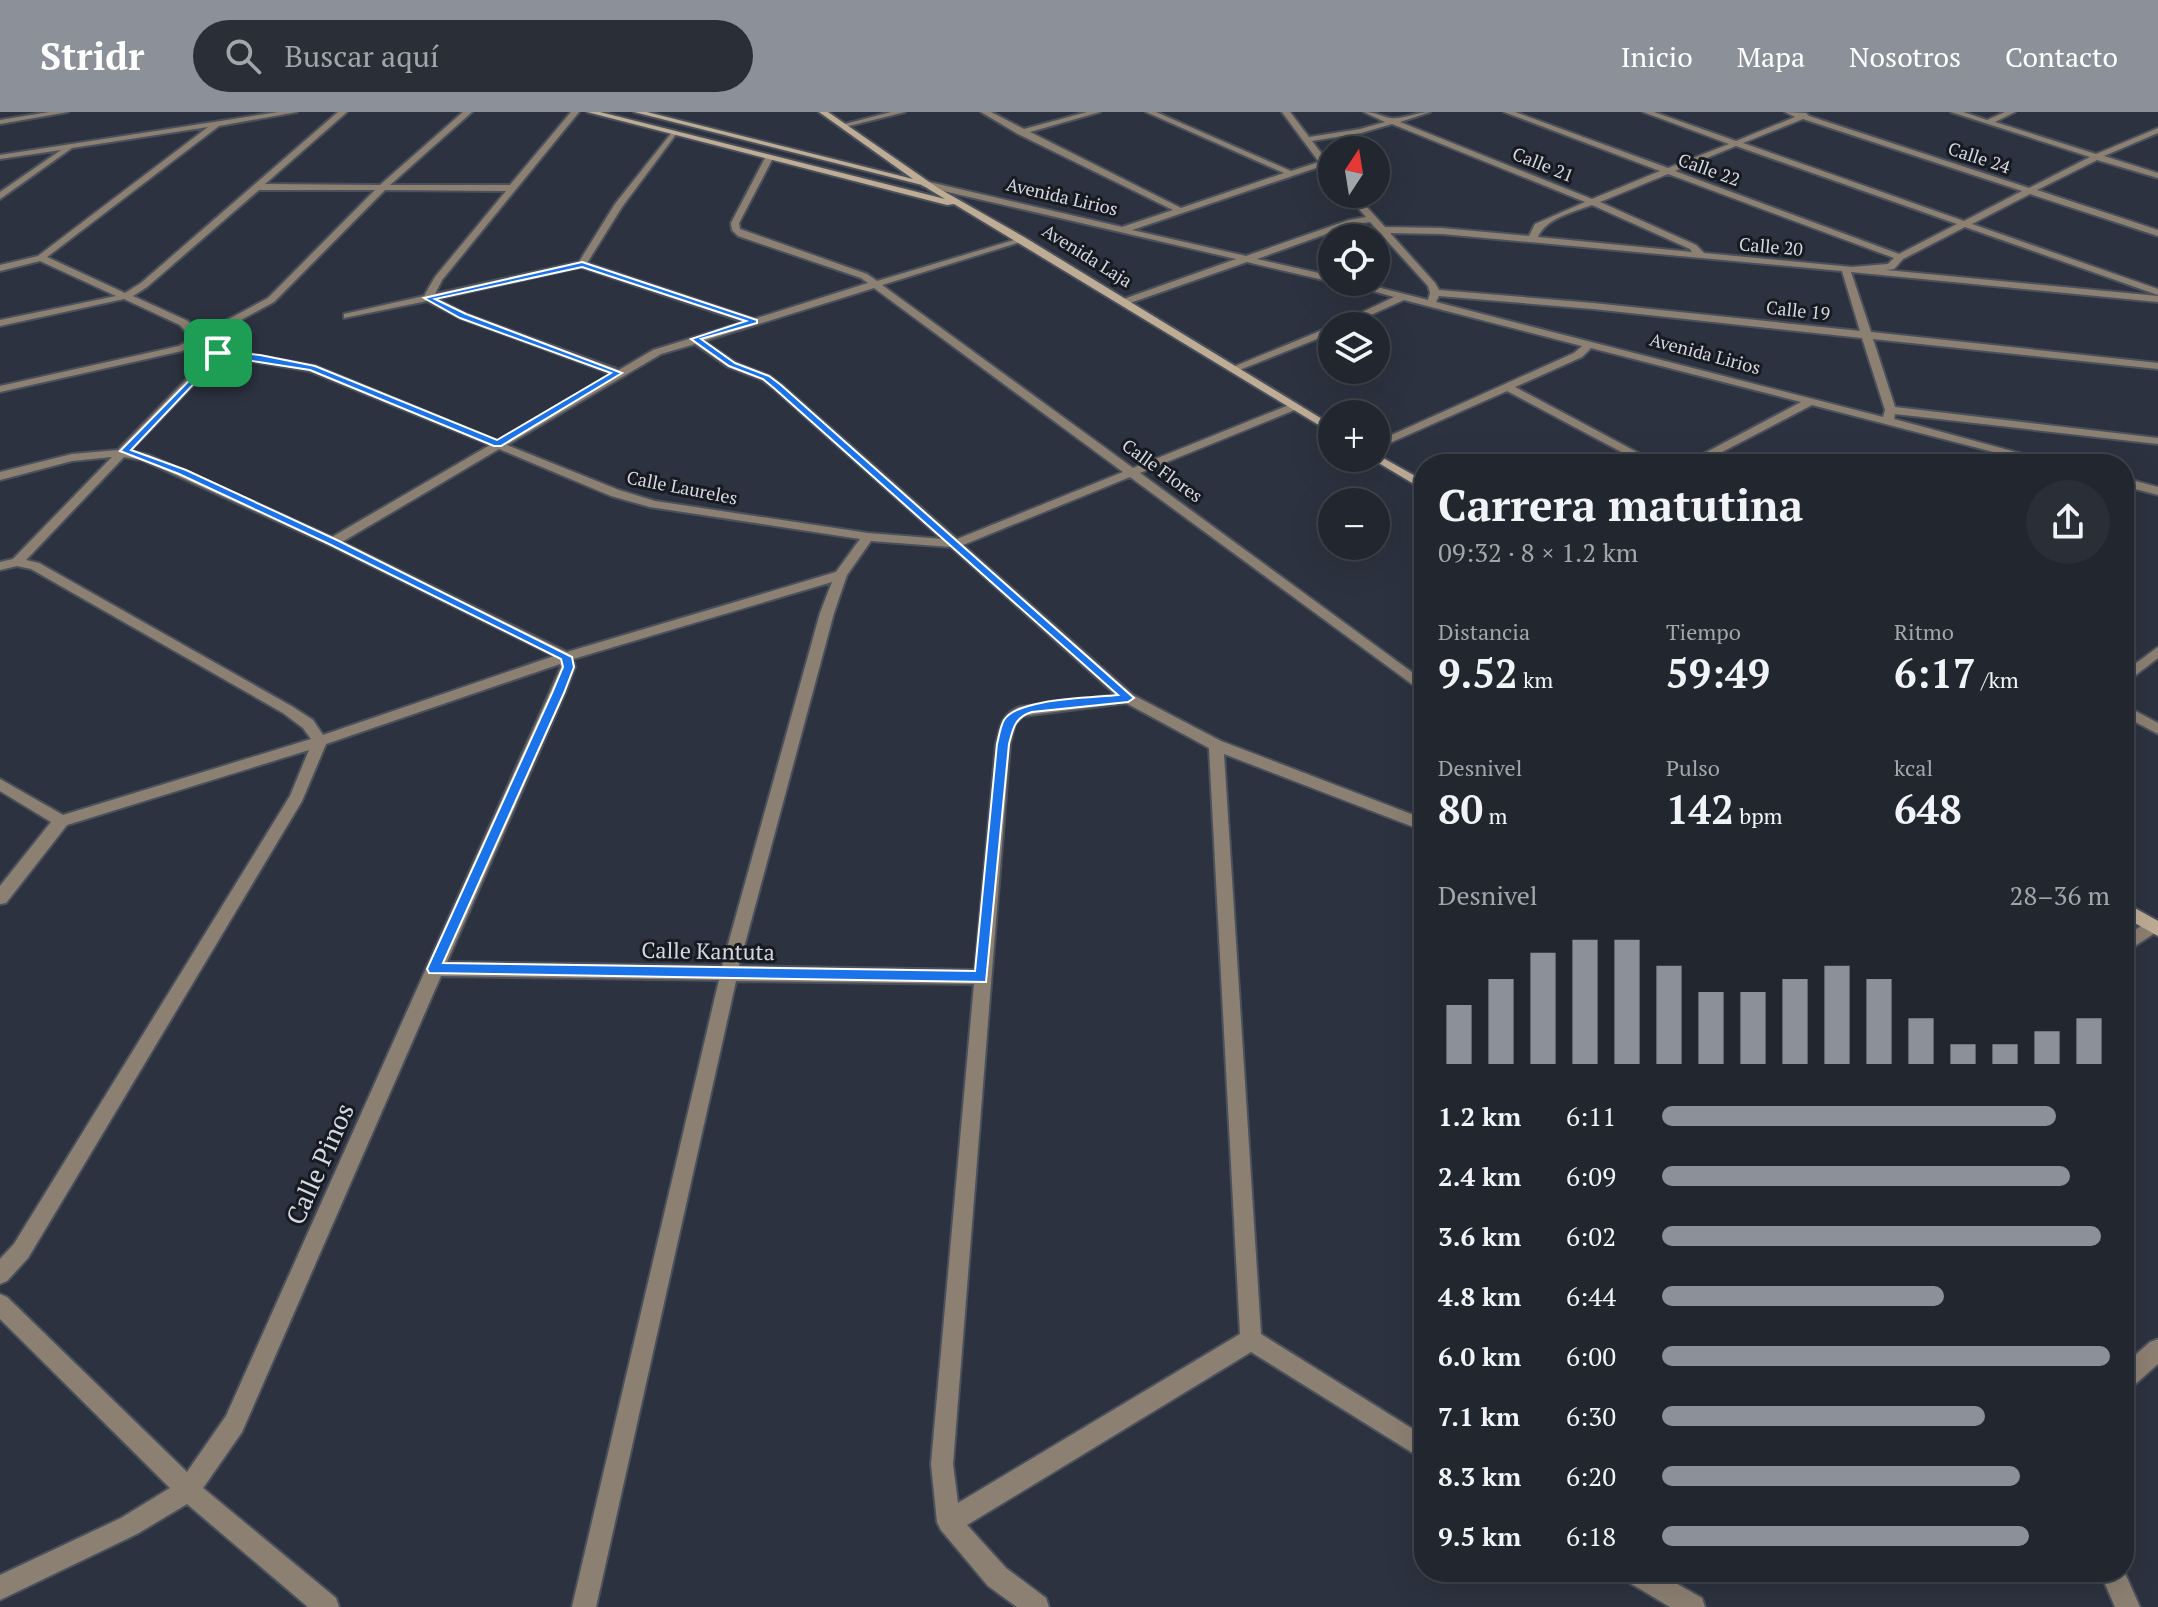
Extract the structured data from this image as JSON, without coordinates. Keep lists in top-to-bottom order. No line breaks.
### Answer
{"streets":{"street":["Calle 24","Calle 21","Calle 22","Avenida Lirios","Calle 20","Avenida Laja","Calle 19","Calle Flores","Calle Laureles","Calle Kantuta","Calle Pinos"]},"crossings":[["Calle 21","Calle 20"],["Avenida Lirios","Avenida Laja"],["Avenida Lirios","Calle 19"],["Avenida Laja","Calle Laureles"],["Calle Flores","Calle Laureles"],["Calle Kantuta","Calle Pinos"]],"north":"top","page":{"header":"Stridr","search":"Buscar aquí","nav":["Inicio","Mapa","Nosotros","Contacto"],"map_buttons":["+","−"],"heading":["Carrera matutina","09:32 · 8 × 1.2 km"],"stats":[["Distancia","9.52 km"],["Tiempo","59:49"],["Ritmo","6:17 /km"],["Desnivel","80 m"],["Pulso","142 bpm"],["kcal","648"]],"chart":["Desnivel","28–36 m"],"list":[{"name":"1.2 km","note":"6:11"},{"name":"2.4 km","note":"6:09"},{"name":"3.6 km","note":"6:02"},{"name":"4.8 km","note":"6:44"},{"name":"6.0 km","note":"6:00"},{"name":"7.1 km","note":"6:30"},{"name":"8.3 km","note":"6:20"},{"name":"9.5 km","note":"6:18"}]}}
